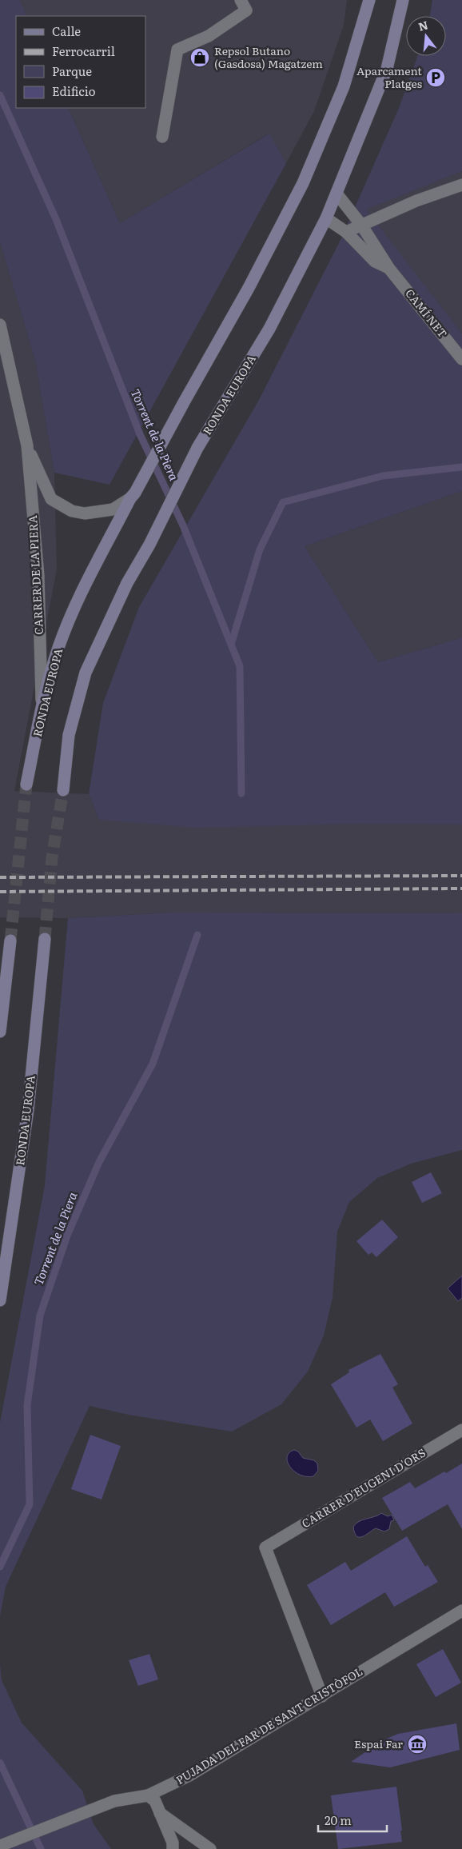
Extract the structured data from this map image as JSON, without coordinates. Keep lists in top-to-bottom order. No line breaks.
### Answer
{"streets":{"street":["CAMÍ NET","RONDA EUROPA","CARRER DE LA PIERA","CARRER D'EUGENI D'ORS","PUJADA DEL FAR DE SANT CRISTÒFOL"]},"crossings":[["CAMÍ NET","RONDA EUROPA"],["RONDA EUROPA","CARRER DE LA PIERA"],["CARRER D'EUGENI D'ORS","PUJADA DEL FAR DE SANT CRISTÒFOL"]],"water":["Torrent de la Piera"],"places":{"shop":["Repsol Butano (Gasdosa) Magatzem"],"parking":["Aparcament Platges"],"museum":["Espai Far"]},"legend":["Calle","Ferrocarril","Parque","Edificio"],"scale_bar":"20 m","north":"top"}
